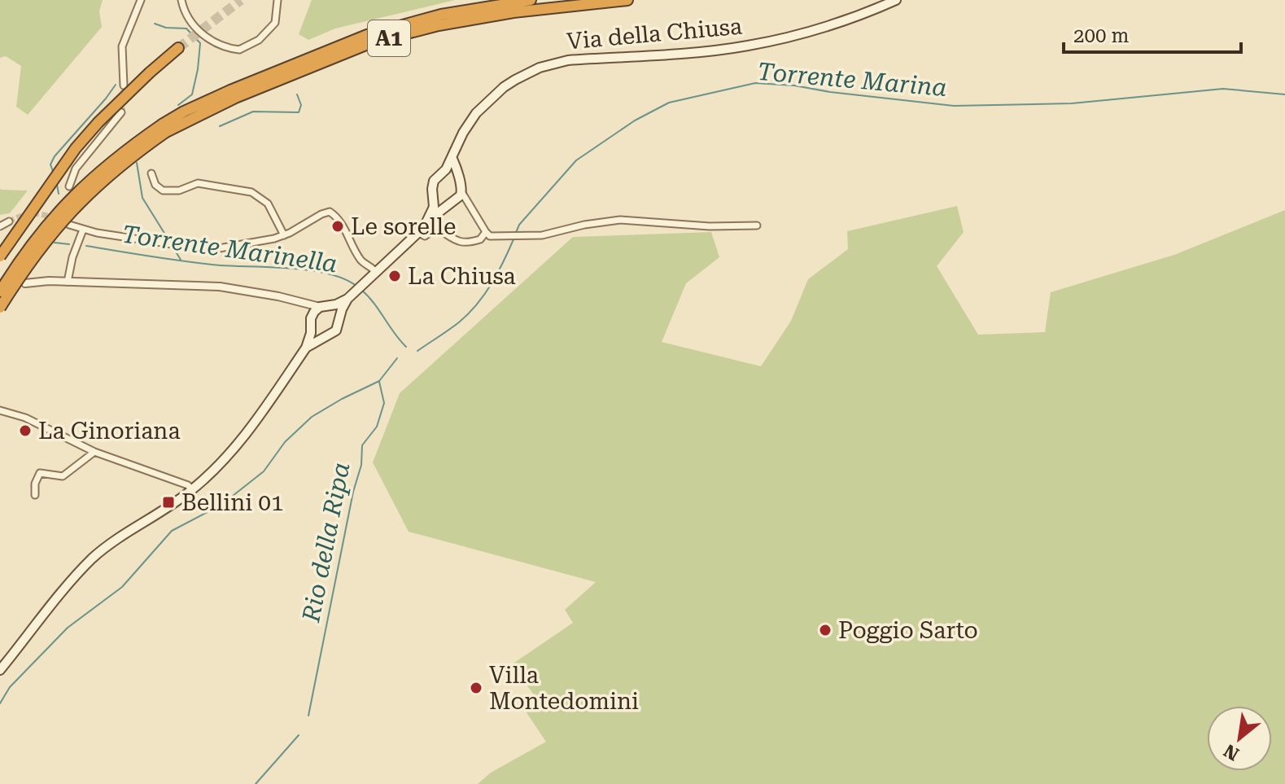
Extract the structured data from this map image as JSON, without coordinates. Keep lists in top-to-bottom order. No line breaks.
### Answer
{"streets":{"highway":["A1"],"main road":["Via della Chiusa"]},"water":["Torrente Marina","Torrente Marinella","Rio della Ripa"],"places":{"other":["Le sorelle","La Chiusa","La Ginoriana","Poggio Sarto","Villa Montedomini"],"transit":["Bellini 01"]},"scale_bar":"200 m","north":"bottom left"}
